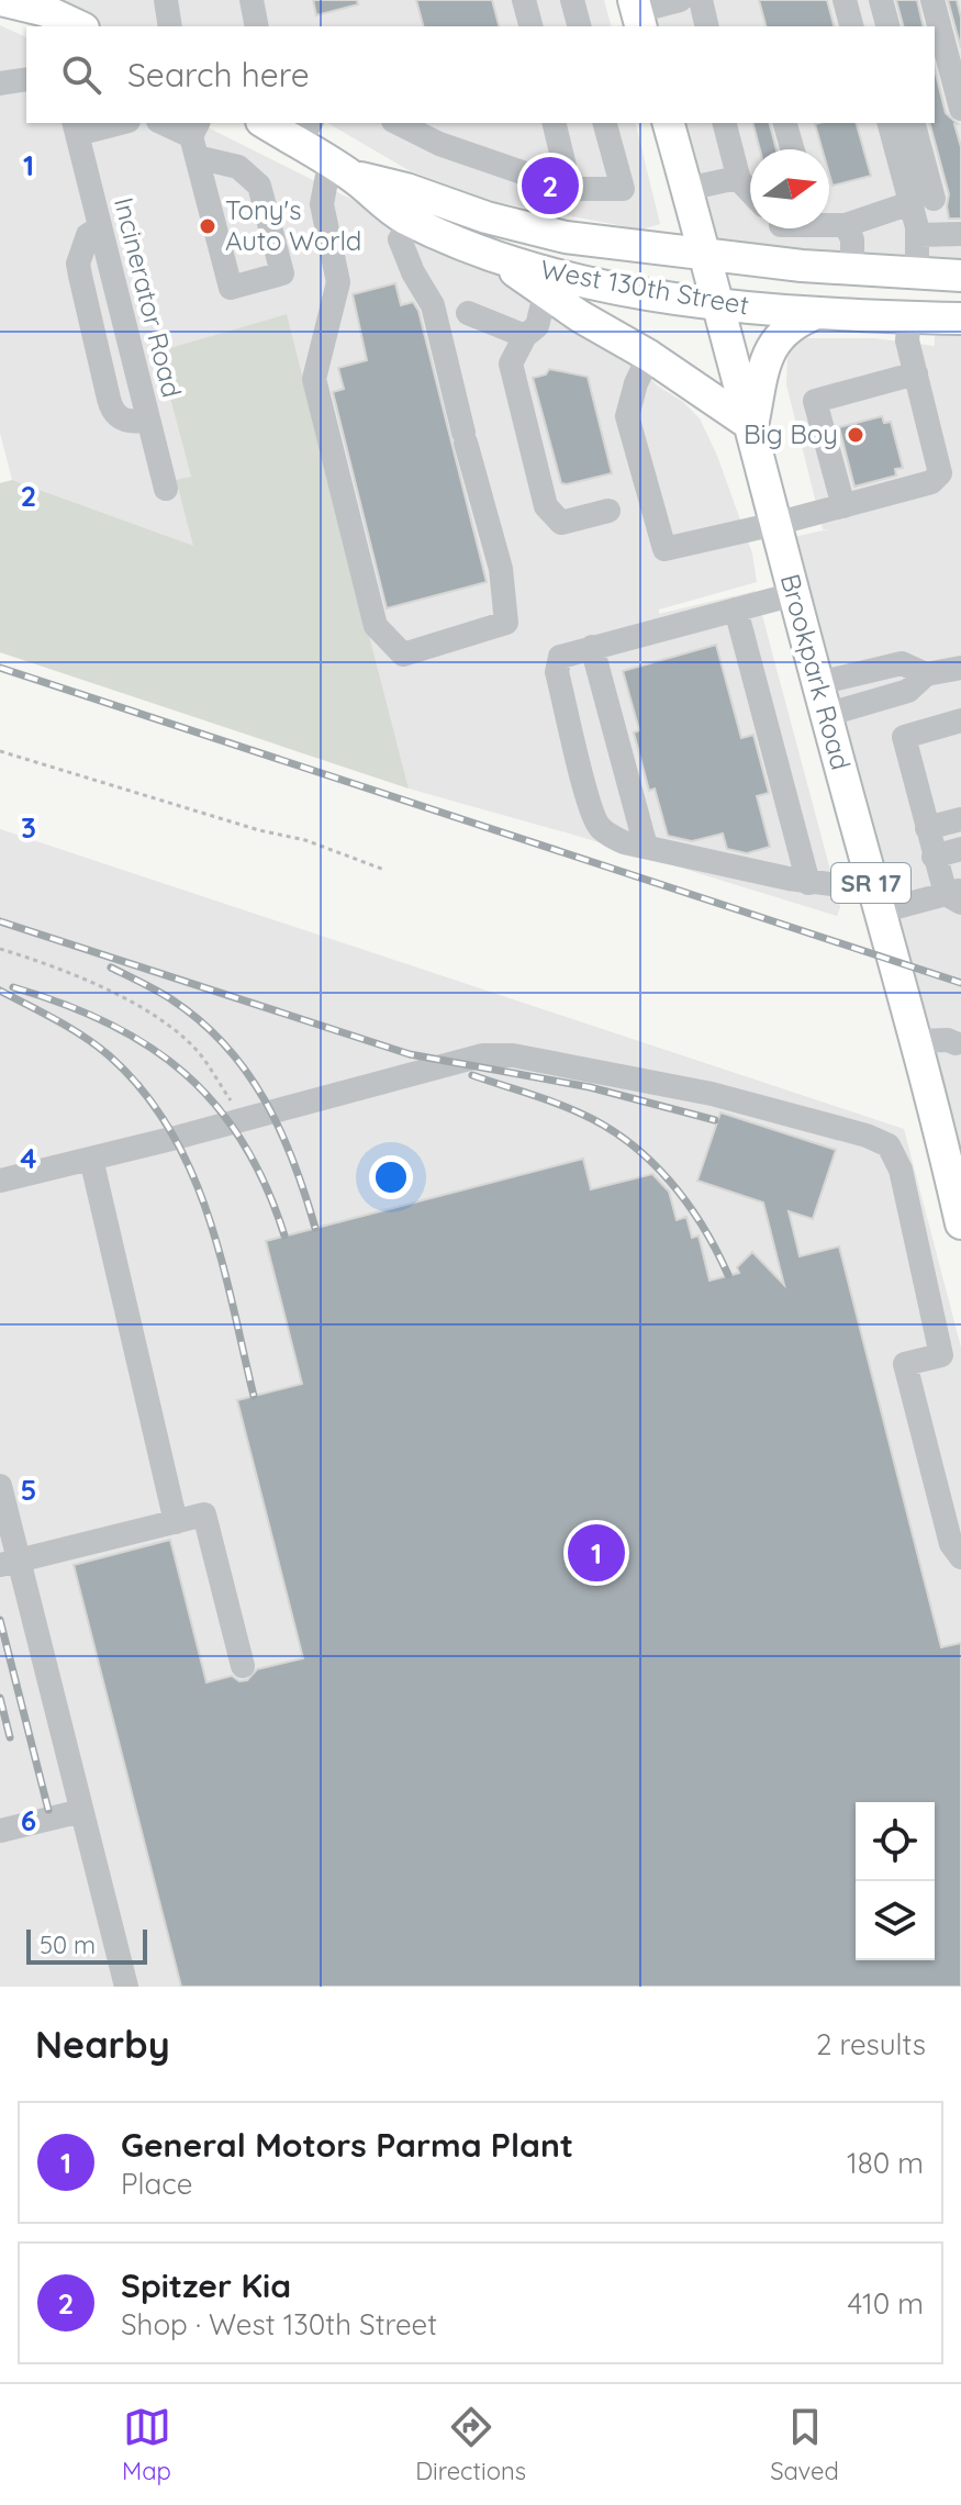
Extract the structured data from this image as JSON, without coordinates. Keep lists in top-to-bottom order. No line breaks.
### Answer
{"streets":{"main road":["West 130th Street","Brookpark Road","SR 17"],"street":["Incinerator Road"]},"crossings":[["West 130th Street","Brookpark Road"]],"places":["Tony's Auto World","Big Boy"],"scale_bar":"50 m","north":"right","page":{"search":"Search here","pins":["2","1"],"scale":"50 m","heading":["Nearby","2 results"],"list":[{"mark":"1","name":"General Motors Parma Plant","note":"Place","value":"180 m"},{"mark":"2","name":"Spitzer Kia","note":"Shop · West 130th Street","value":"410 m"}],"nav":["Map","Directions","Saved"]},"grid":{"rows":["1","2","3","4","5","6"]}}
